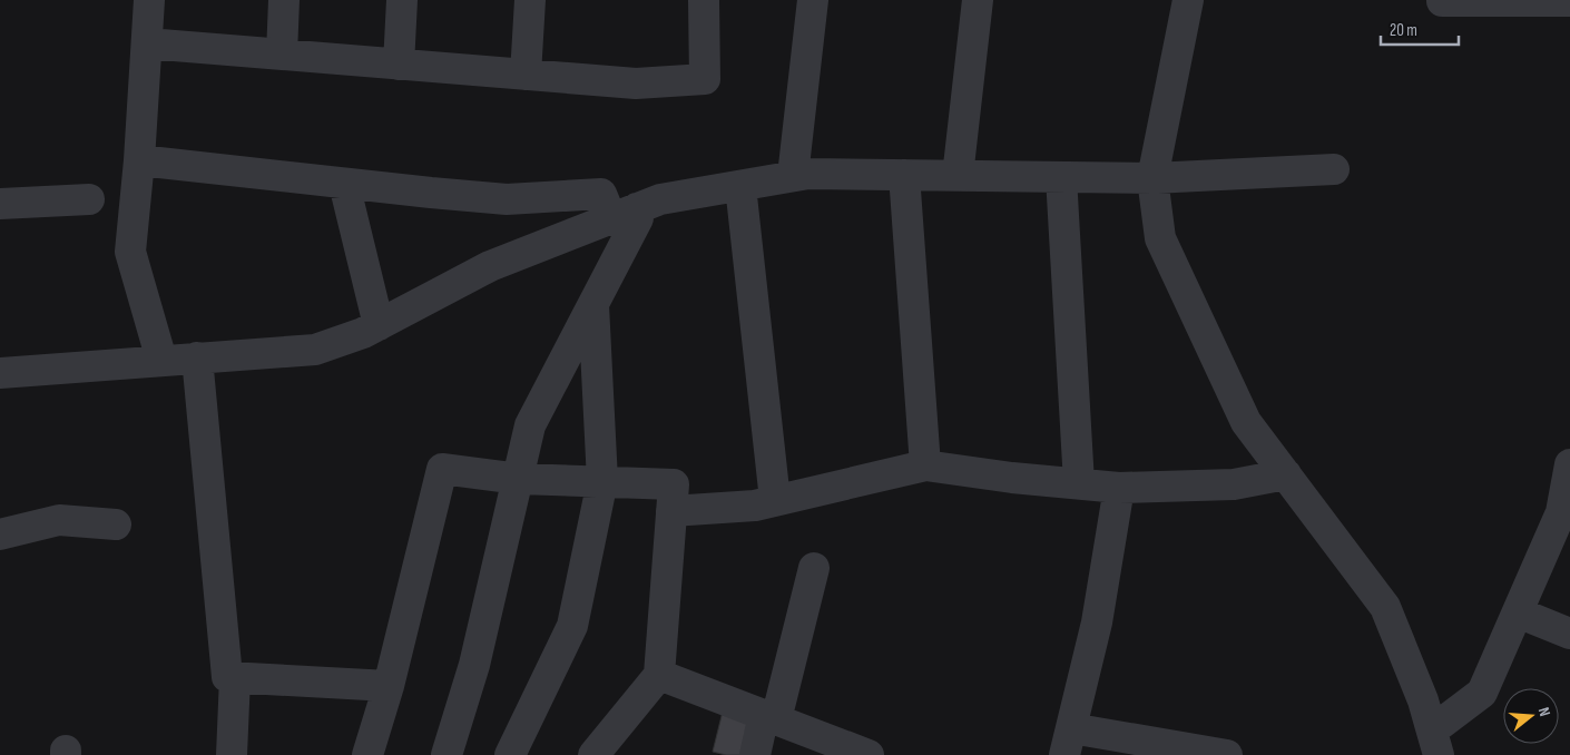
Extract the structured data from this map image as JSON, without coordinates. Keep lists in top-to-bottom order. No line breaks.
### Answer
{"scale_bar":"20 m","north":"right"}
